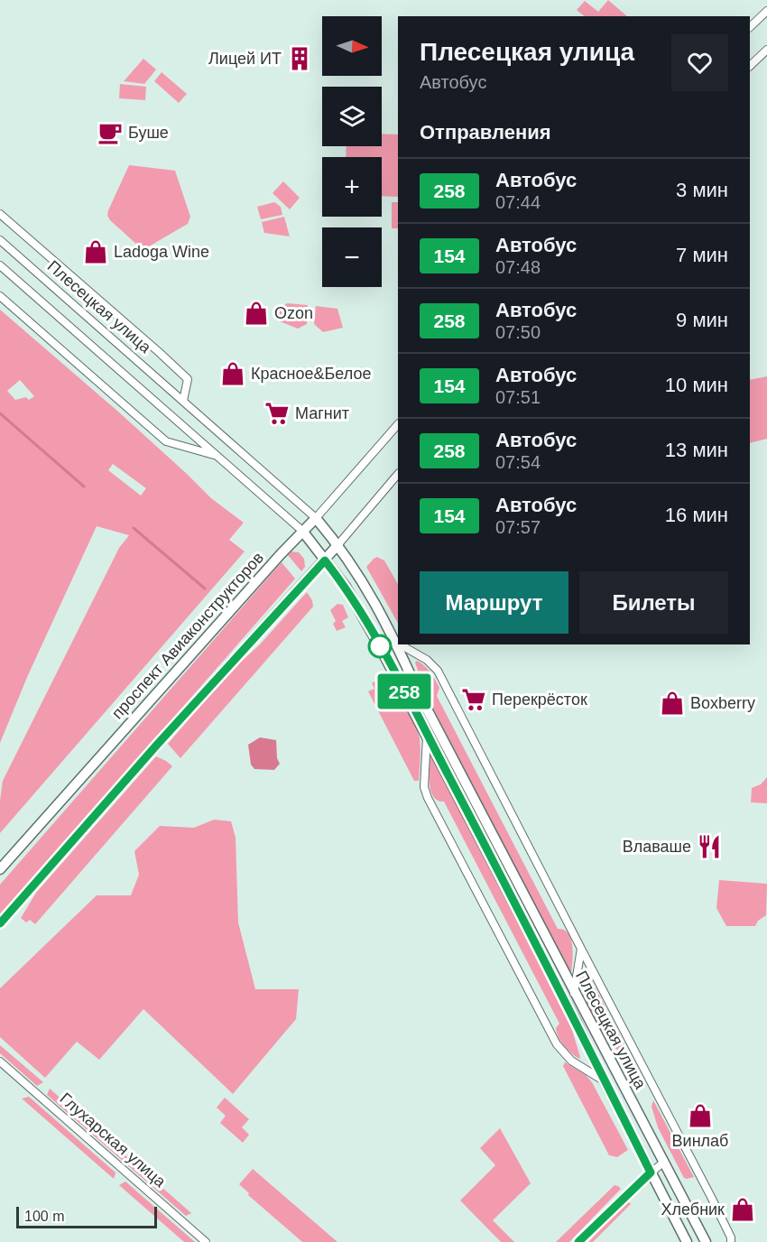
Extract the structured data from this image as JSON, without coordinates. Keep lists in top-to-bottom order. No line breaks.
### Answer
{"streets":{"street":["Плесецкая улица","проспект Авиаконструкторов","Глухарская улица"]},"crossings":[["Плесецкая улица","проспект Авиаконструкторов"]],"places":{"building":["Лицей ИТ"],"cafe":["Буше"],"shop":["Ladoga Wine","Ozon","Красное&Белое","Boxberry","Винлаб","Хлебник"],"supermarket":["Магнит","Перекрёсток"],"restaurant":["Влаваше"]},"lines":["bus line 258"],"scale_bar":"100 m","north":"right","page":{"on_map":"258","map_buttons":["+","−"],"heading":[["Плесецкая улица","Автобус"],"Отправления"],"list":[{"mark":"258","name":"Автобус","note":"07:44","value":"3 мин"},{"mark":"154","name":"Автобус","note":"07:48","value":"7 мин"},{"mark":"258","name":"Автобус","note":"07:50","value":"9 мин"},{"mark":"154","name":"Автобус","note":"07:51","value":"10 мин"},{"mark":"258","name":"Автобус","note":"07:54","value":"13 мин"},{"mark":"154","name":"Автобус","note":"07:57","value":"16 мин"}],"buttons":["Маршрут","Билеты"],"scale":"100 m"}}
